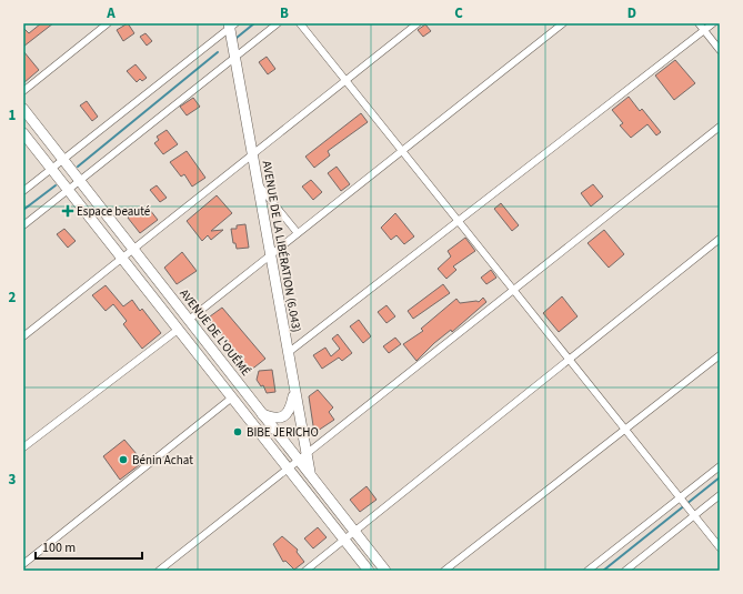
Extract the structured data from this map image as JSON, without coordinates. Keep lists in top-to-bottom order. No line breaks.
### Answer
{"streets":{"main road":["AVENUE DE LA LIBÉRATION (6.043)","AVENUE DE L'OUÉMÉ"]},"crossings":[["AVENUE DE LA LIBÉRATION (6.043)","AVENUE DE L'OUÉMÉ"]],"places":{"health":["Espace beauté"],"other":["BIBE JERICHO","Bénin Achat"]},"scale_bar":"100 m","grid":{"columns":["A","B","C","D"],"rows":["1","2","3"]}}
